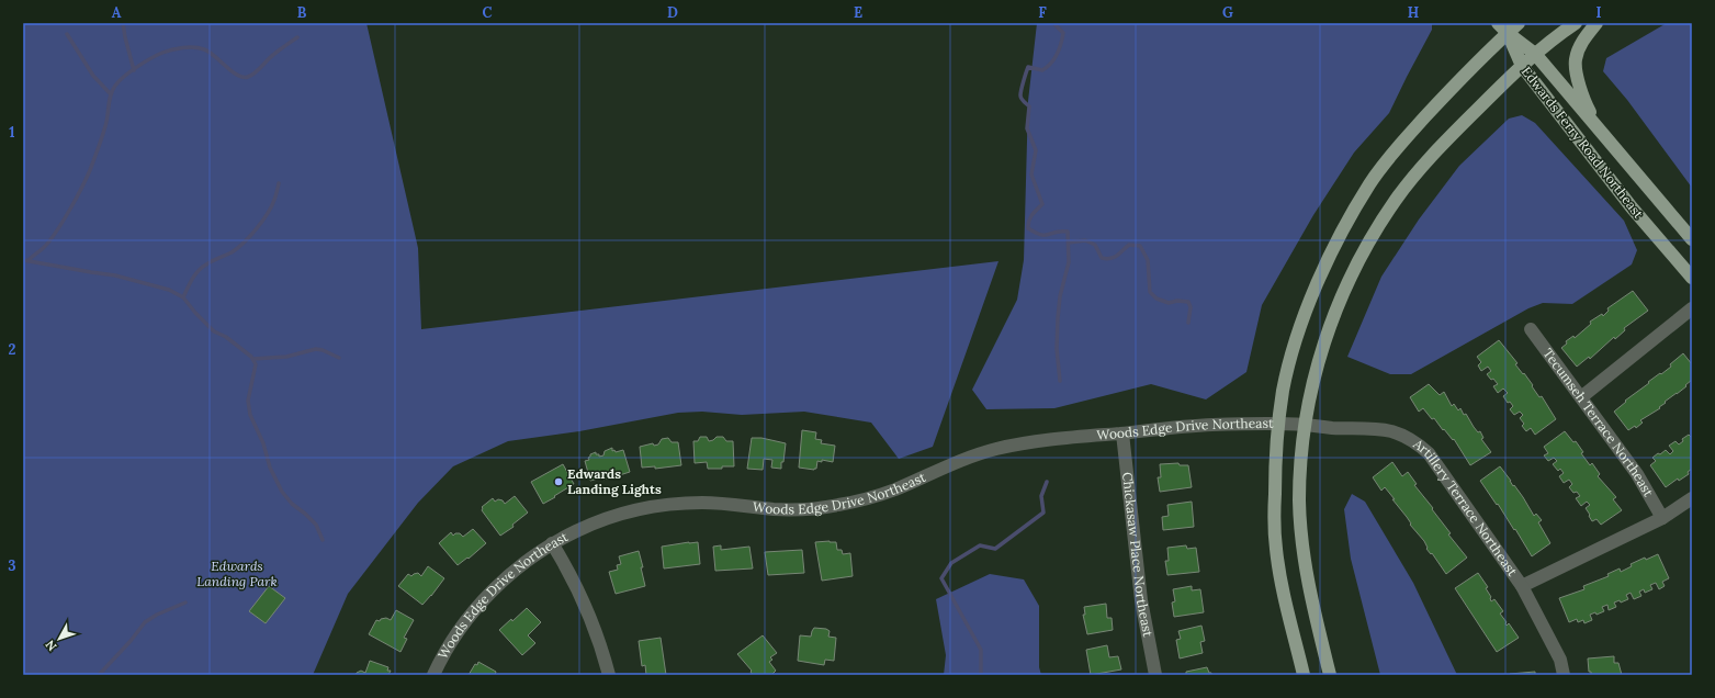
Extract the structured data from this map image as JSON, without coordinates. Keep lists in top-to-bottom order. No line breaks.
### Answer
{"streets":{"main road":["Edwards Ferry Road Northeast"],"street":["Tecumseh Terrace Northeast","Woods Edge Drive Northeast","Artillery Terrace Northeast","Chickasaw Place Northeast"]},"crossings":[["Woods Edge Drive Northeast","Artillery Terrace Northeast"],["Woods Edge Drive Northeast","Chickasaw Place Northeast"]],"parks":["Edwards Landing Park"],"places":["Edwards Landing Lights"],"north":"bottom left","grid":{"columns":["A","B","C","D","E","F","G","H","I"],"rows":["1","2","3"]}}
